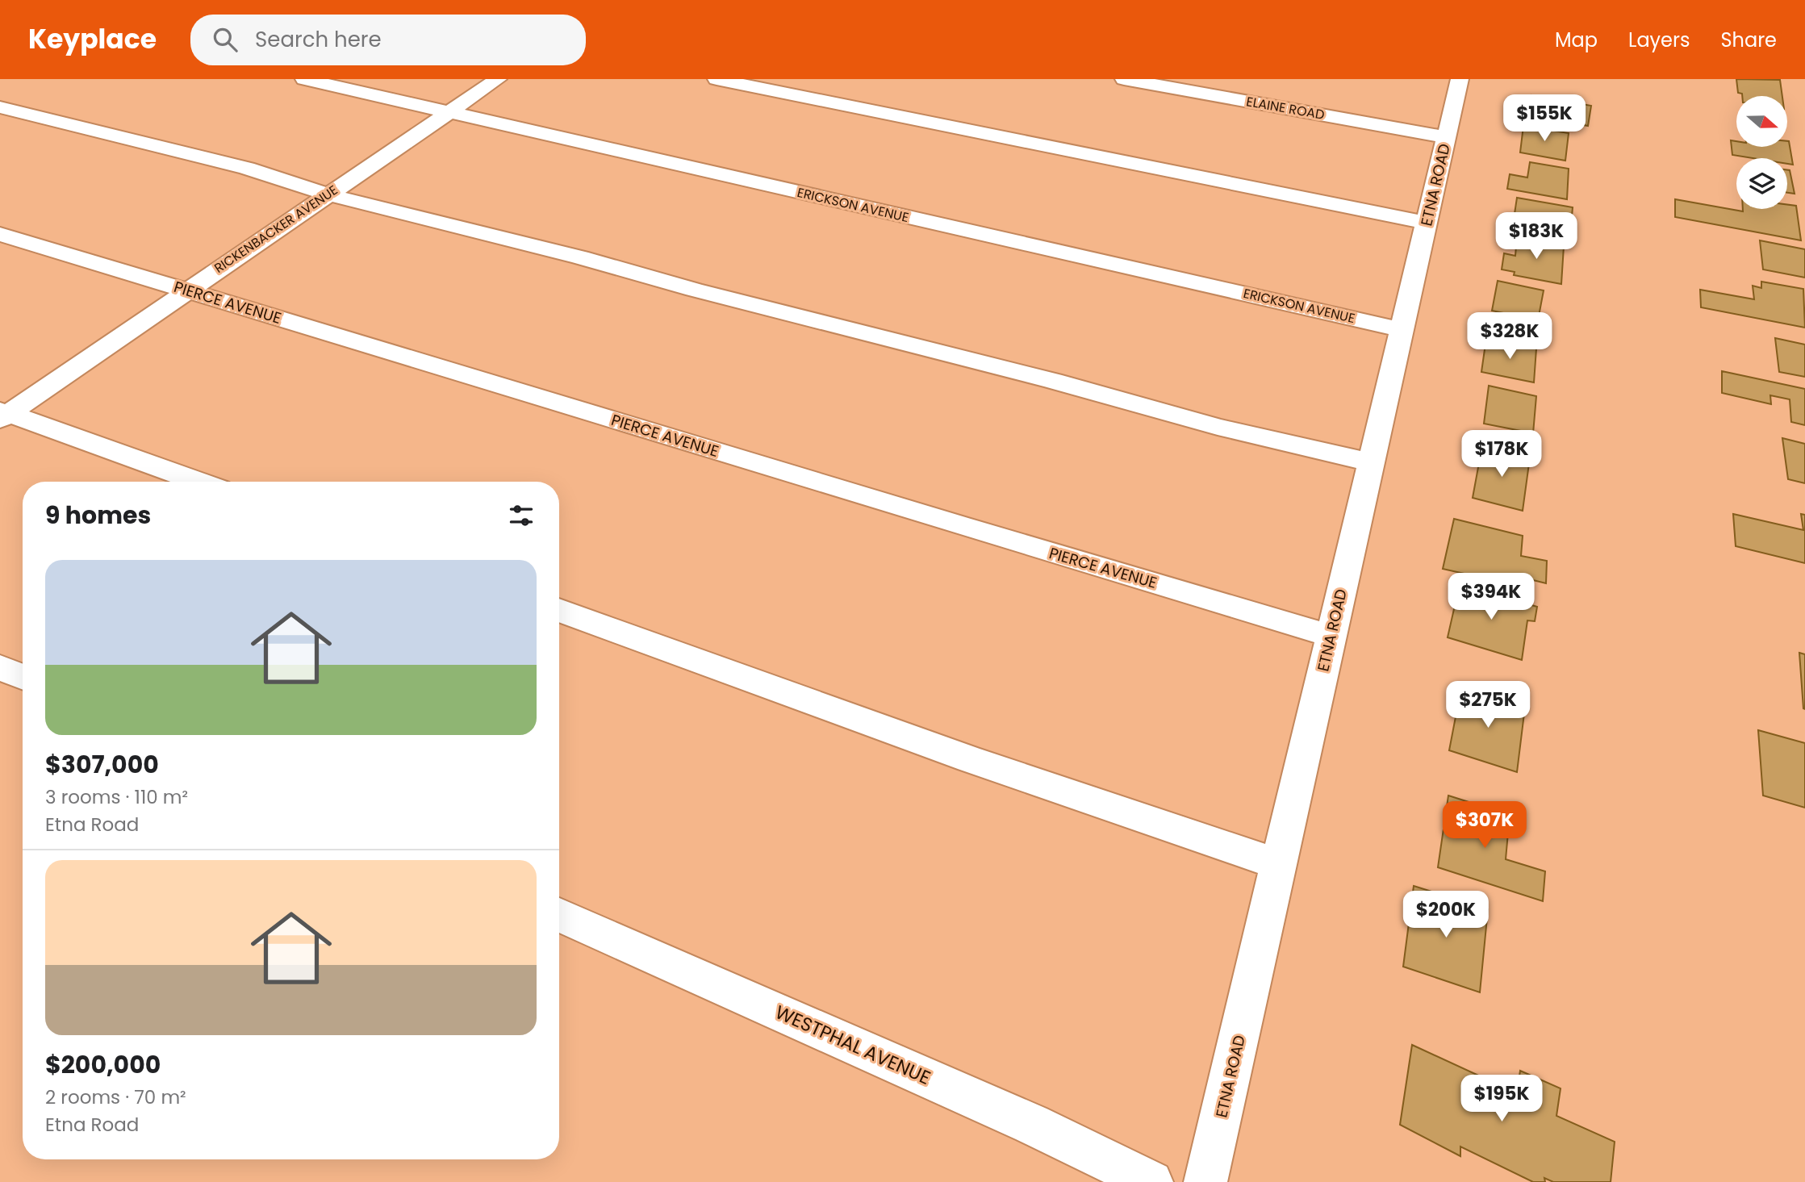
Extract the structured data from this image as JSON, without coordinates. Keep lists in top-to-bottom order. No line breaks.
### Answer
{"streets":{"street":["ELAINE ROAD","ETNA ROAD","ERICKSON AVENUE","RICKENBACKER AVENUE","PIERCE AVENUE","WESTPHAL AVENUE"]},"crossings":[["ELAINE ROAD","ETNA ROAD"],["ETNA ROAD","ERICKSON AVENUE"],["ETNA ROAD","PIERCE AVENUE"],["ERICKSON AVENUE","RICKENBACKER AVENUE"],["RICKENBACKER AVENUE","PIERCE AVENUE"]],"north":"right","page":{"header":"Keyplace","search":"Search here","nav":["Map","Layers","Share"],"price":["$155K","$183K","$328K","$178K","$394K","$275K","$307K","$200K","$195K"],"heading":"9 homes","list":[{"name":"$307,000","note":"3 rooms · 110 m² · Etna Road"},{"name":"$200,000","note":"2 rooms · 70 m² · Etna Road"}]}}
